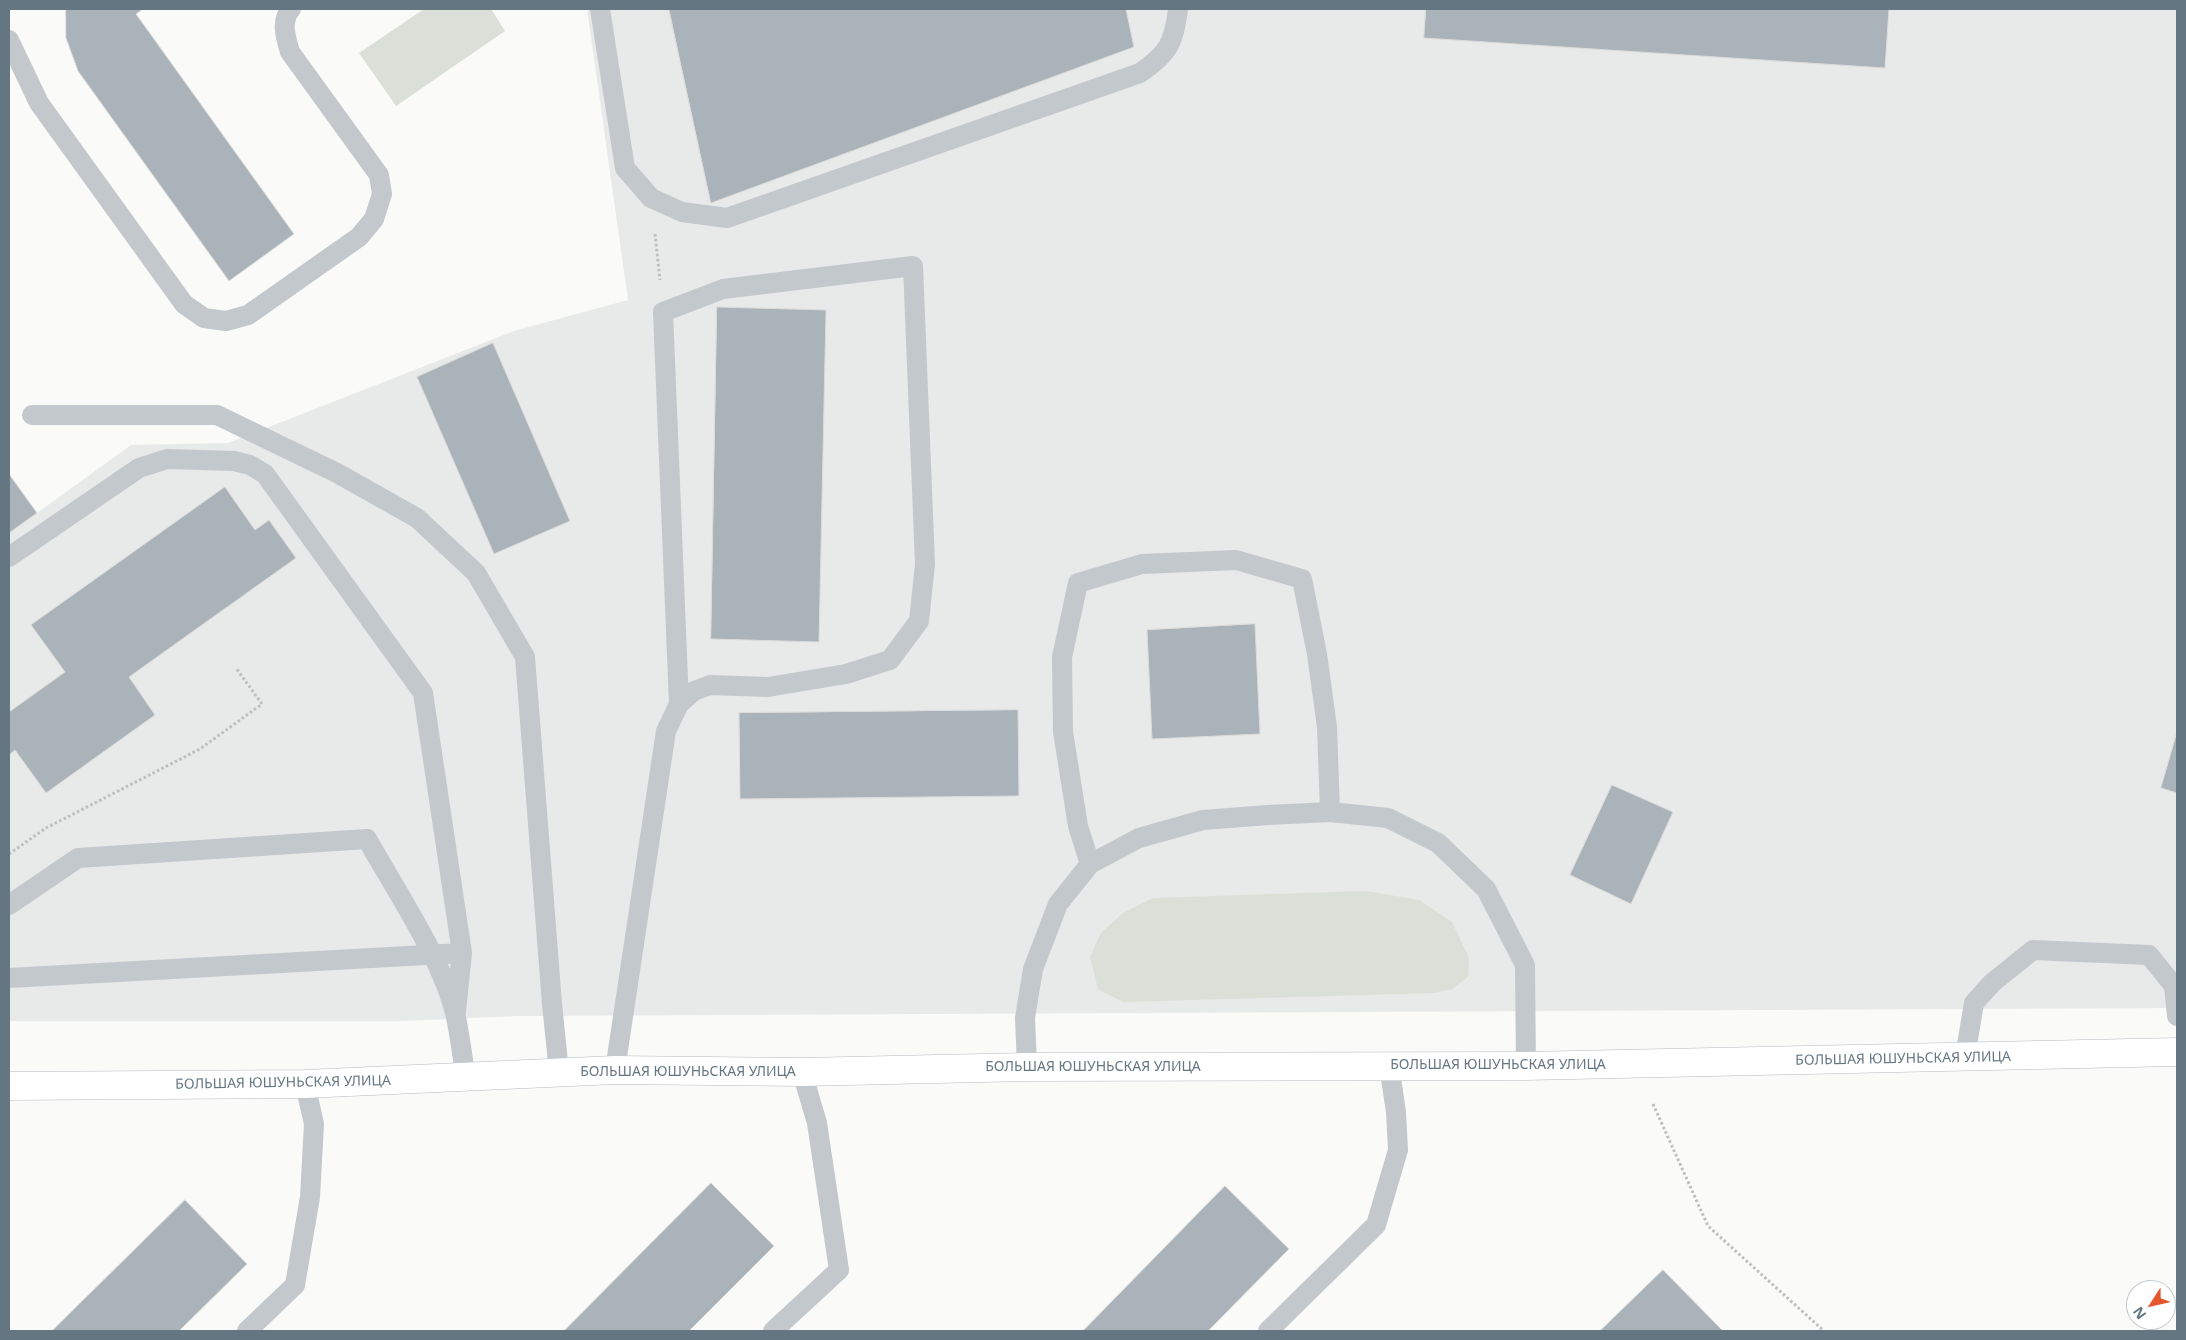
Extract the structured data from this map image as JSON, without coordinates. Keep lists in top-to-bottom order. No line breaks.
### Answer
{"streets":{"street":["БОЛЬШАЯ ЮШУНЬСКАЯ УЛИЦА"]},"north":"bottom left"}
